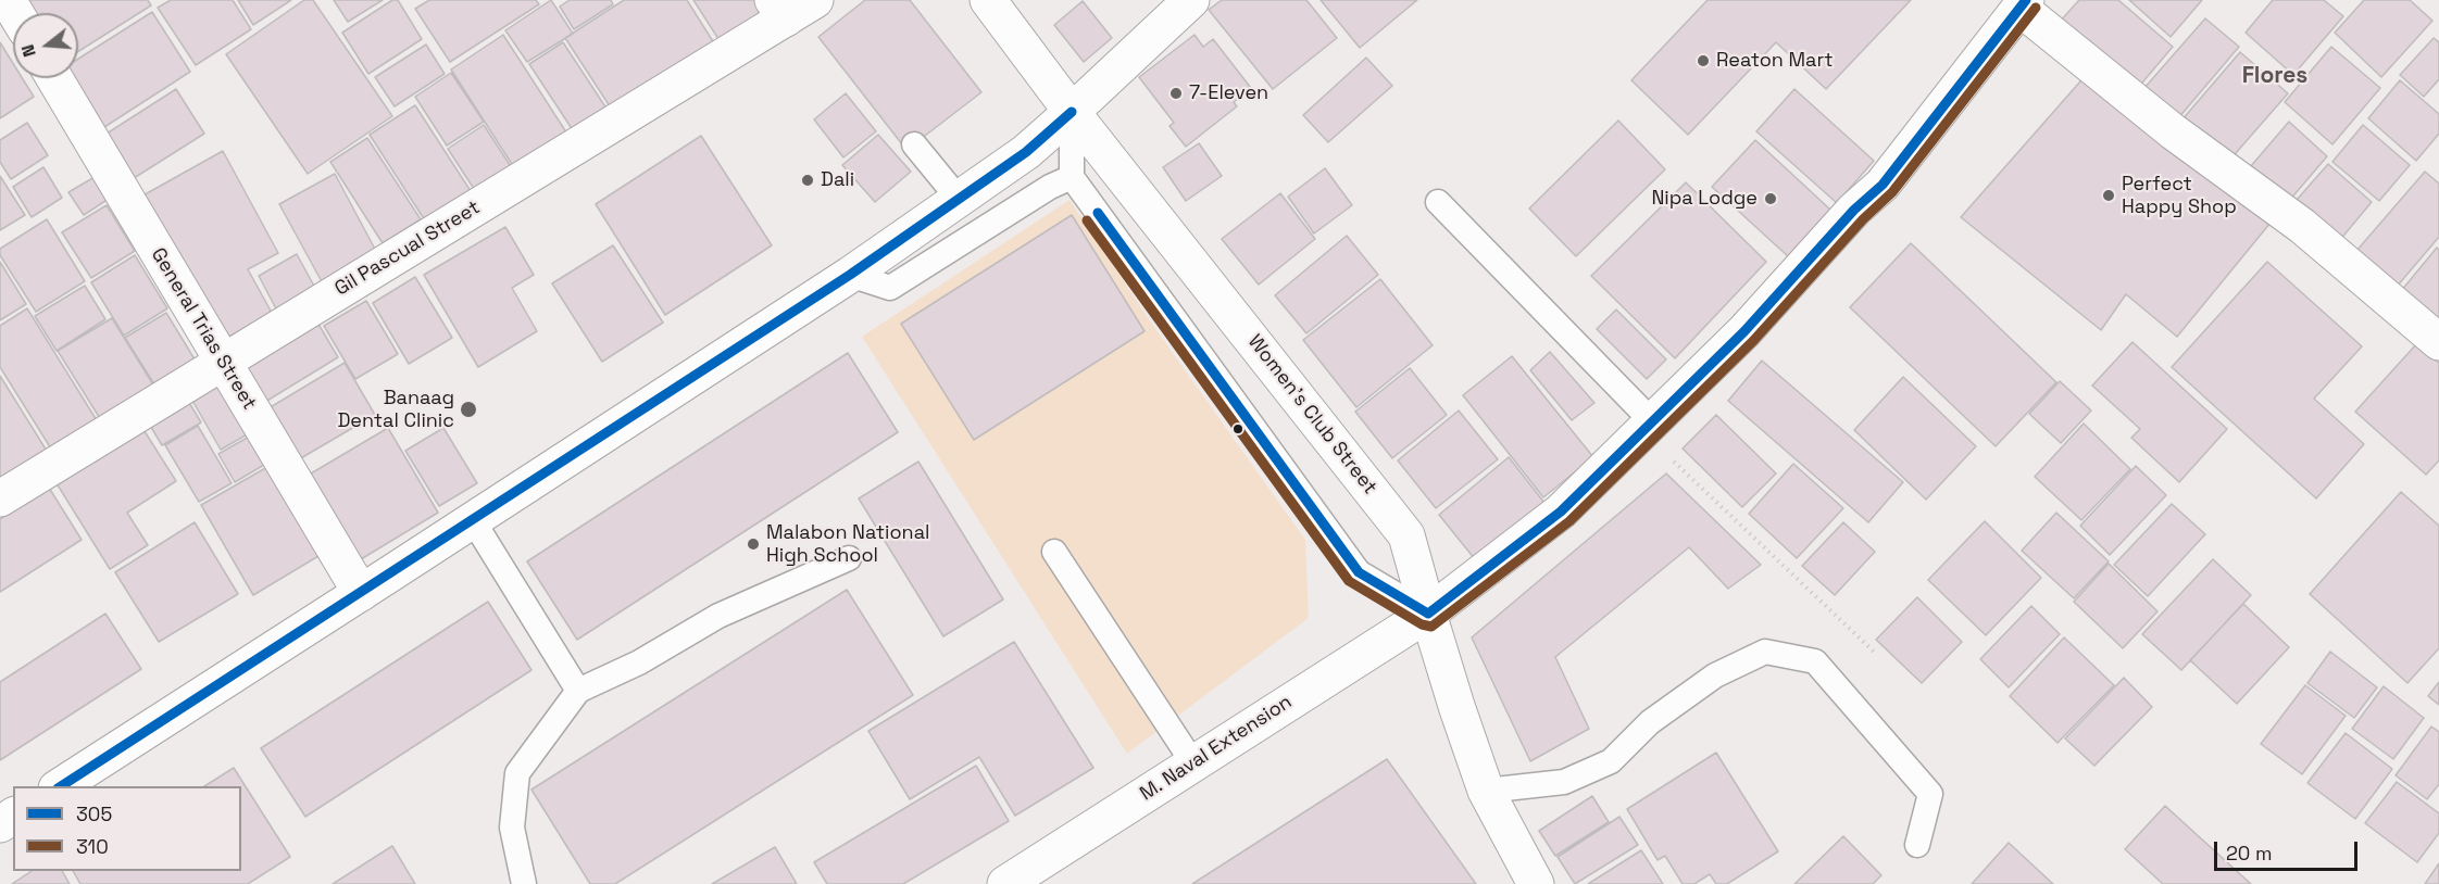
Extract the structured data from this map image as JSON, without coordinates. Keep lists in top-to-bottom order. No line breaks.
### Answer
{"streets":{"street":["Gil Pascual Street","General Trias Street","Women's Club Street","M. Naval Extension"]},"crossings":[["Gil Pascual Street","General Trias Street"],["Women's Club Street","M. Naval Extension"]],"districts":["Flores"],"places":["Reaton Mart","7-Eleven","Dali","Perfect Happy Shop","Nipa Lodge","Banaag Dental Clinic","Malabon National High School"],"lines":["transit line 305","transit line 310"],"legend":["305","310"],"scale_bar":"20 m","north":"left"}
